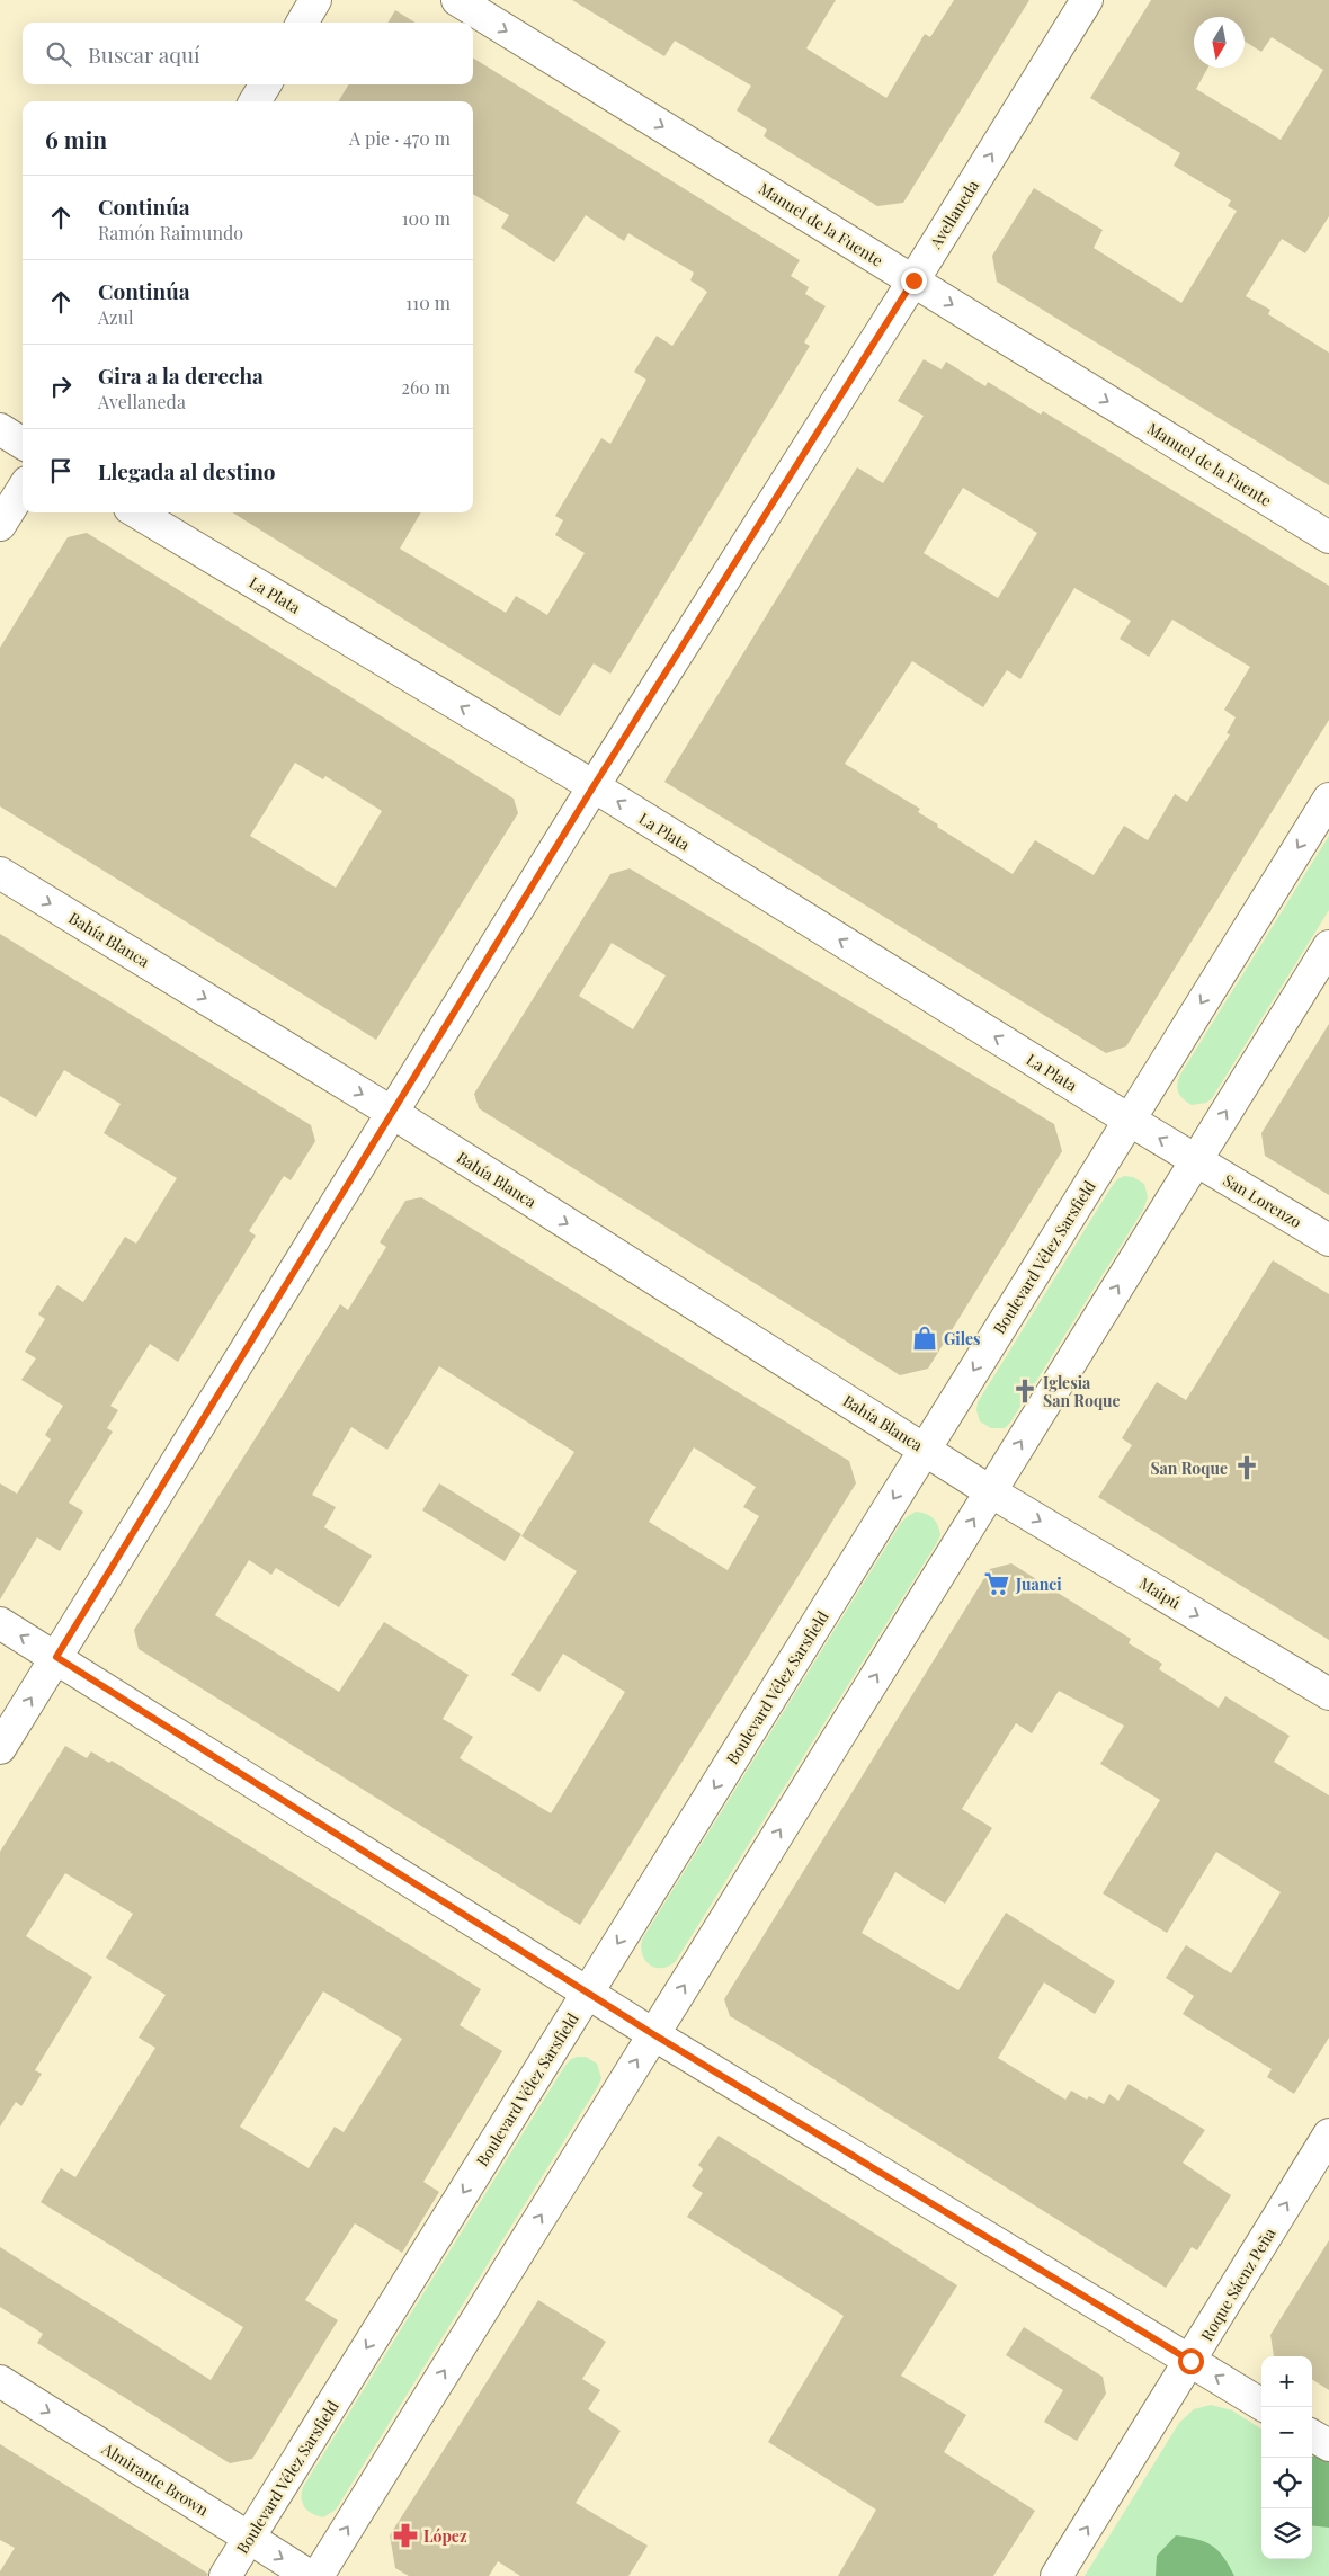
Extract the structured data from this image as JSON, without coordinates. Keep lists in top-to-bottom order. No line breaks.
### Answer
{"streets":{"street":["Avellaneda","Manuel de la Fuente","La Plata","Bahía Blanca","San Lorenzo","Boulevard Vélez Sarsfield","Maipú","Roque Sáenz Peña","Almirante Brown"]},"crossings":[["Avellaneda","Manuel de la Fuente"],["Avellaneda","La Plata"],["Avellaneda","Bahía Blanca"],["La Plata","San Lorenzo"],["La Plata","Boulevard Vélez Sarsfield"],["Bahía Blanca","Boulevard Vélez Sarsfield"],["Bahía Blanca","Maipú"],["Boulevard Vélez Sarsfield","Almirante Brown"]],"one_way":["Manuel de la Fuente","La Plata","Bahía Blanca","Maipú","Roque Sáenz Peña","Almirante Brown"],"places":{"shop":["Giles"],"church":["Iglesia San Roque","San Roque"],"supermarket":["Juanci"],"pharmacy":["López"]},"north":"bottom","page":{"search":"Buscar aquí","heading":["6 min","A pie · 470 m"],"list":[["Continúa","Ramón Raimundo","100 m"],["Continúa","Azul","110 m"],["Gira a la derecha","Avellaneda","260 m"],"Llegada al destino"],"map_buttons":["+","−"]}}
